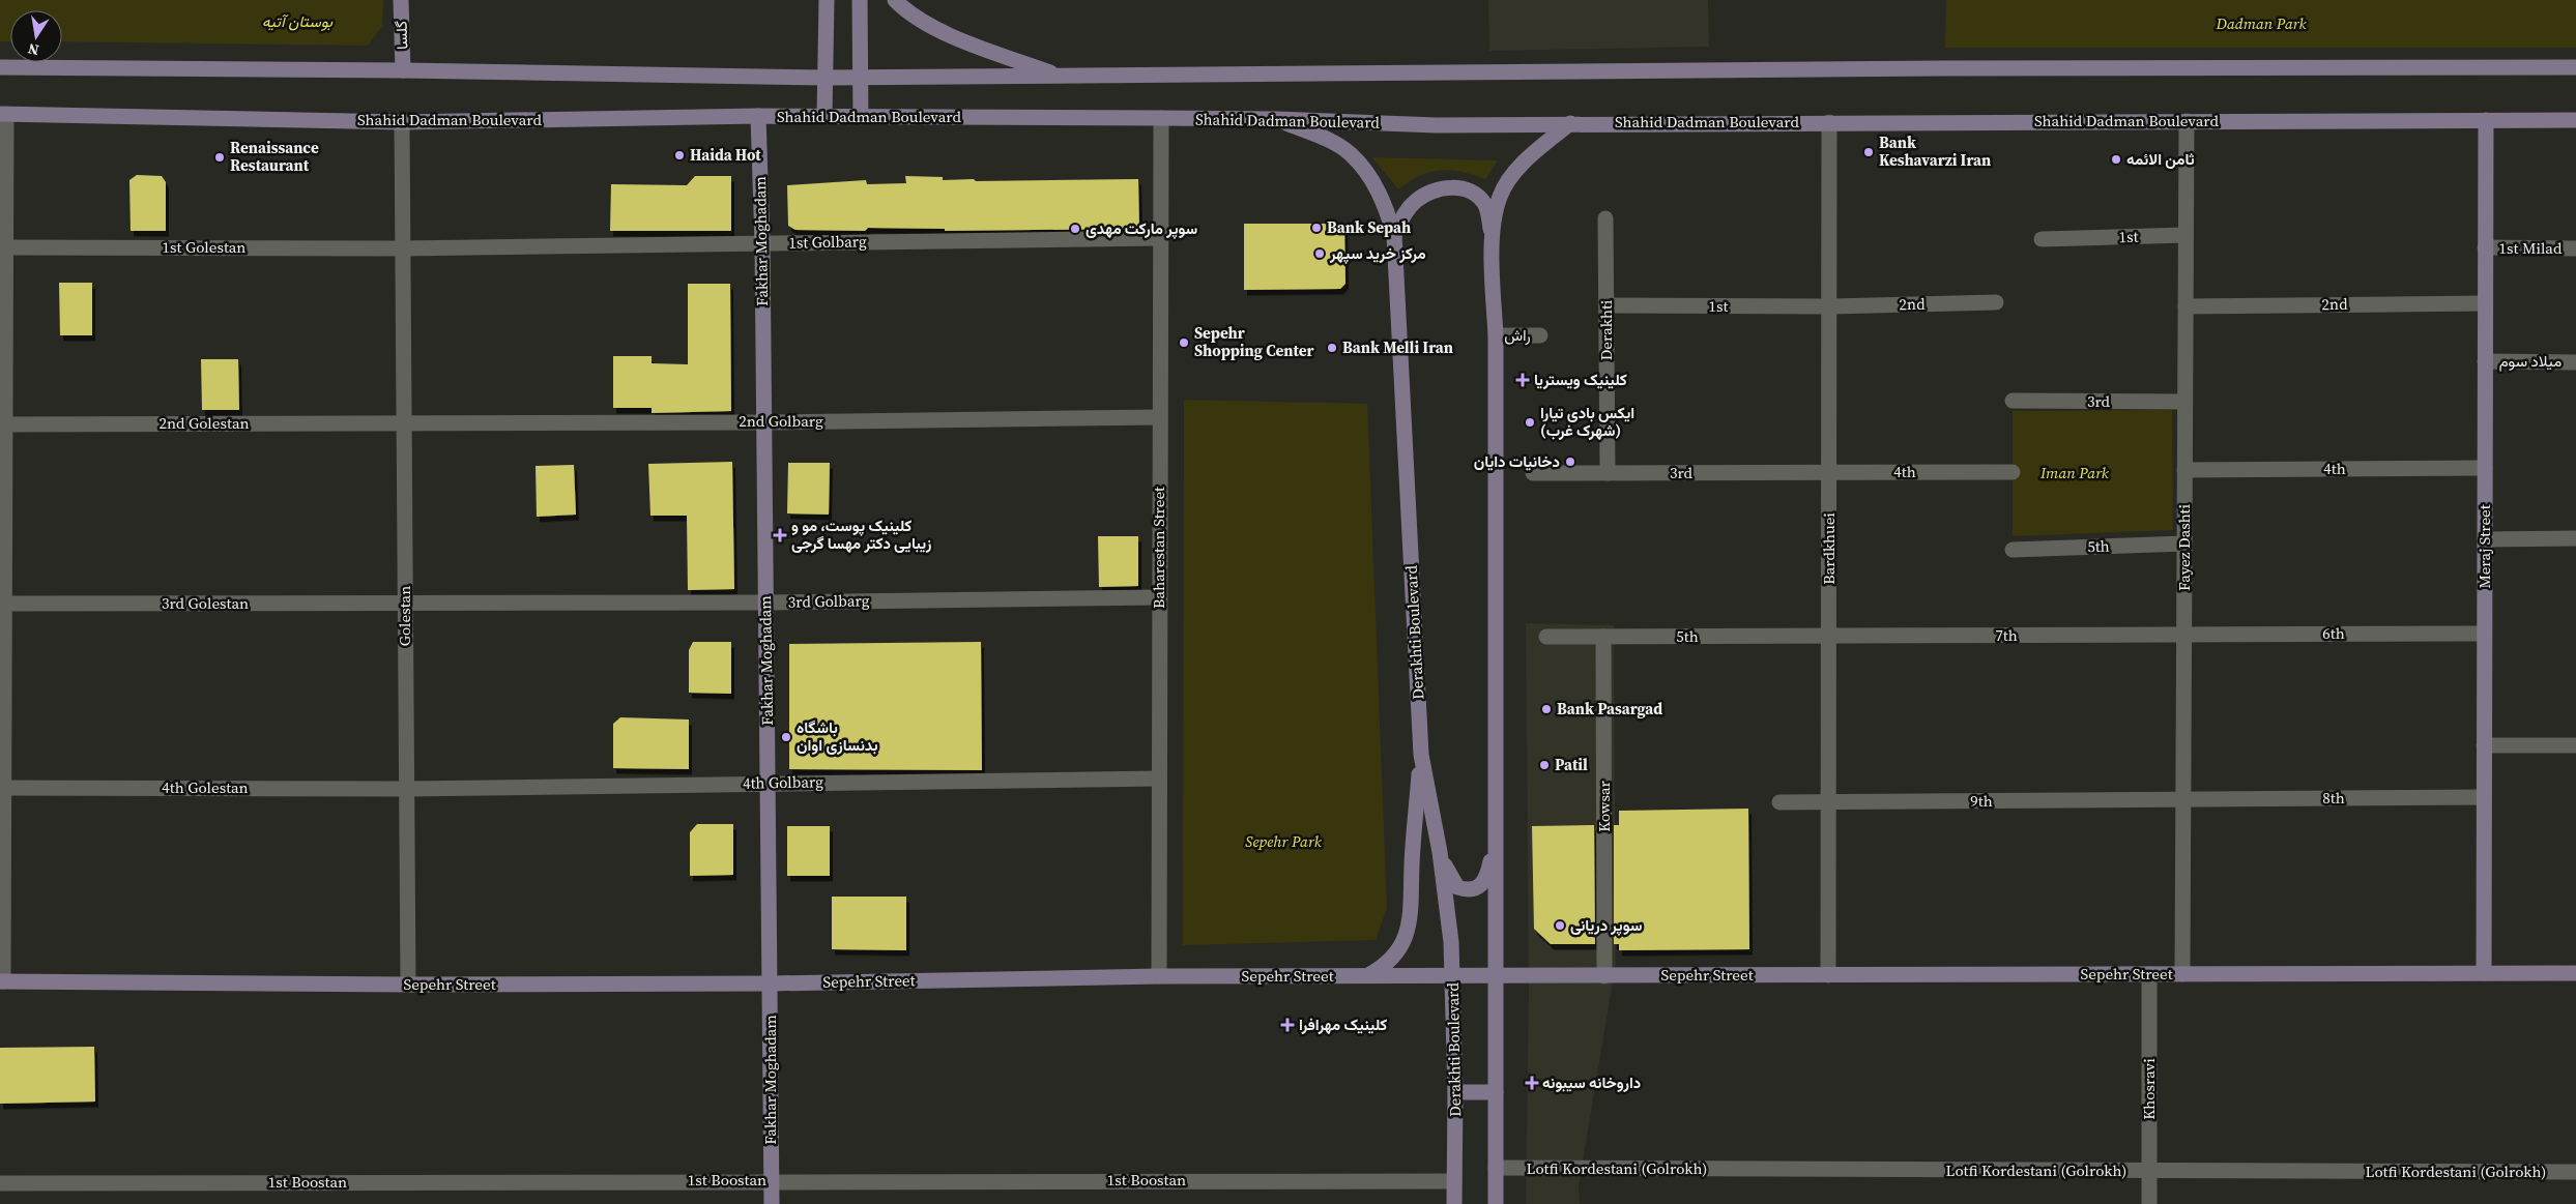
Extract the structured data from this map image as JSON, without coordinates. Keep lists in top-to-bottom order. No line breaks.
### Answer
{"streets":{"main road":["گلسا","Shahid Dadman Boulevard","Fakhar Moghadam","Meraj Street","Derakhti Boulevard","Sepehr Street"],"street":["1st","1st Golbarg","1st Golestan","1st Milad","2nd","Derakhti","راش","میلاد سوم","3rd","2nd Golbarg","2nd Golestan","4th","5th","Baharestan Street","Fayez Dashti","Bardkhuei","3rd Golbarg","3rd Golestan","Golestan","6th","7th","4th Golbarg","4th Golestan","8th","9th","Kowsar","Khosravi","Lotfi Kordestani (Golrokh)","1st Boostan"]},"crossings":[["Shahid Dadman Boulevard","Fakhar Moghadam"],["Shahid Dadman Boulevard","Meraj Street"],["Shahid Dadman Boulevard","Baharestan Street"],["Shahid Dadman Boulevard","Fayez Dashti"],["Shahid Dadman Boulevard","Bardkhuei"],["Shahid Dadman Boulevard","Golestan"],["Shahid Dadman Boulevard","Derakhti Boulevard"],["1st","2nd"],["1st","Derakhti"],["1st","Fayez Dashti"],["1st","Bardkhuei"],["Fakhar Moghadam","1st Golbarg"],["Fakhar Moghadam","2nd Golbarg"],["Fakhar Moghadam","3rd Golbarg"],["Fakhar Moghadam","4th Golbarg"],["Fakhar Moghadam","Sepehr Street"],["Fakhar Moghadam","1st Boostan"],["1st Golbarg","1st Golestan"],["1st Golbarg","Baharestan Street"],["1st Golbarg","Golestan"],["1st Golestan","Golestan"],["1st Milad","Meraj Street"],["2nd","Meraj Street"],["2nd","Fayez Dashti"],["2nd","Bardkhuei"],["Derakhti","3rd"],["میلاد سوم","Meraj Street"],["3rd","4th"],["3rd","Fayez Dashti"],["3rd","Bardkhuei"],["2nd Golbarg","2nd Golestan"],["2nd Golbarg","Baharestan Street"],["2nd Golbarg","Golestan"],["2nd Golestan","Golestan"],["4th","Meraj Street"],["4th","Fayez Dashti"],["4th","Bardkhuei"],["5th","Fayez Dashti"],["5th","Bardkhuei"],["5th","7th"],["5th","Kowsar"],["Meraj Street","6th"],["Meraj Street","8th"],["Meraj Street","Sepehr Street"],["Baharestan Street","3rd Golbarg"],["Baharestan Street","4th Golbarg"],["Baharestan Street","Sepehr Street"],["Fayez Dashti","6th"],["Fayez Dashti","7th"],["Fayez Dashti","8th"],["Fayez Dashti","9th"],["Fayez Dashti","Sepehr Street"],["Bardkhuei","7th"],["Bardkhuei","9th"],["Bardkhuei","Sepehr Street"],["3rd Golbarg","3rd Golestan"],["3rd Golbarg","Golestan"],["3rd Golestan","Golestan"],["Golestan","4th Golbarg"],["Golestan","4th Golestan"],["Golestan","Sepehr Street"],["Derakhti Boulevard","Sepehr Street"],["Derakhti Boulevard","1st Boostan"],["6th","7th"],["4th Golbarg","4th Golestan"],["8th","9th"],["Kowsar","Sepehr Street"],["Sepehr Street","Khosravi"],["Khosravi","Lotfi Kordestani (Golrokh)"]],"parks":["بوستان آتیه","Dadman Park","Iman Park","Sepehr Park"],"places":{"other":["Bank Keshavarzi Iran","Haida Hot","Renaissance Restaurant","ثامن الائمه","Bank Sepah","سوپر مارکت مهدی","مرکز خرید سپهر","Sepehr Shopping Center","Bank Melli Iran","ایکس بادی تیارا (شهرک غرب)","دخانیات دایان","Bank Pasargad","باشگاه بدنسازی اوان","Patil","سوپر دریانی"],"health":["کلینیک ویستریا","کلینیک پوست، مو و زیبایی دکتر مهسا گرجی","کلینیک مهرافرا","داروخانه سیبونه"]},"north":"bottom"}
